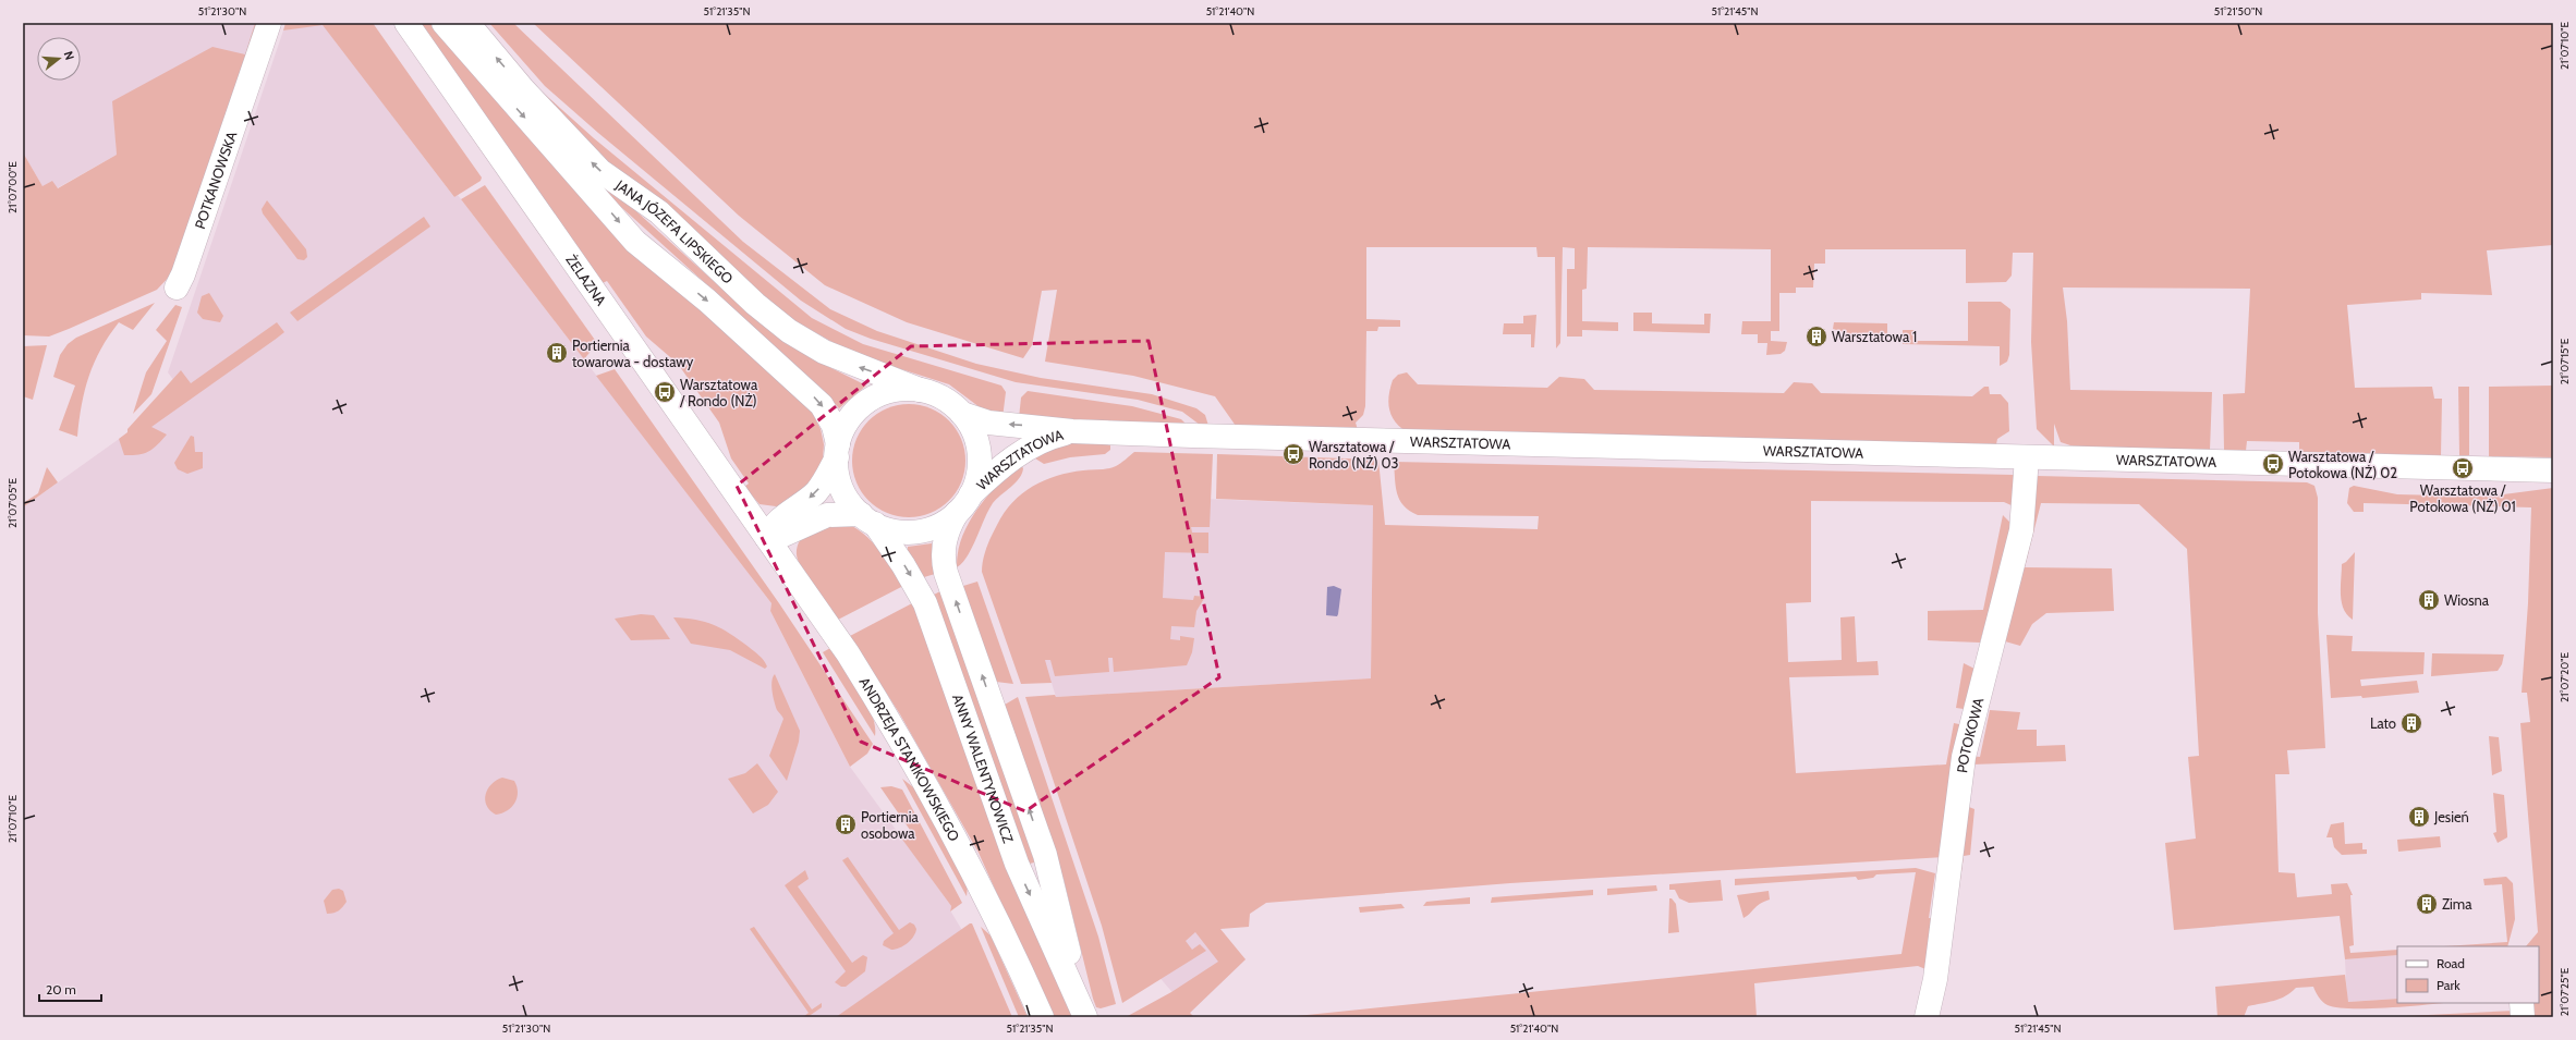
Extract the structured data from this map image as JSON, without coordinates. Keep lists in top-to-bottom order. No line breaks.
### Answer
{"streets":{"street":["POTKANOWSKA","JANA JÓZEFA LIPSKIEGO","ŻELAZNA","WARSZTATOWA","POTOKOWA","ANDRZEJA STANIKOWSKIEGO","ANNY WALENTYNOWICZ"]},"crossings":[["JANA JÓZEFA LIPSKIEGO","WARSZTATOWA"],["JANA JÓZEFA LIPSKIEGO","ANNY WALENTYNOWICZ"],["ŻELAZNA","ANDRZEJA STANIKOWSKIEGO"],["WARSZTATOWA","POTOKOWA"],["WARSZTATOWA","ANNY WALENTYNOWICZ"]],"places":{"building":["Warsztatowa 1","Portiernia towarowa - dostawy","Wiosna","Lato","Jesień","Portiernia osobowa","Zima"],"bus stop":["Warsztatowa / Rondo (NŻ)","Warsztatowa / Rondo (NŻ) 03","Warsztatowa / Potokowa (NŻ) 02","Warsztatowa / Potokowa (NŻ) 01"]},"legend":["Road","Park"],"scale_bar":"20 m","north":"right","coordinates":["51°21'30\"N","51°21'35\"N","51°21'40\"N","51°21'45\"N","51°21'50\"N","21°07'10\"E","21°07'00\"E","21°07'15\"E","21°07'05\"E","21°07'20\"E","21°07'25\"E"]}
